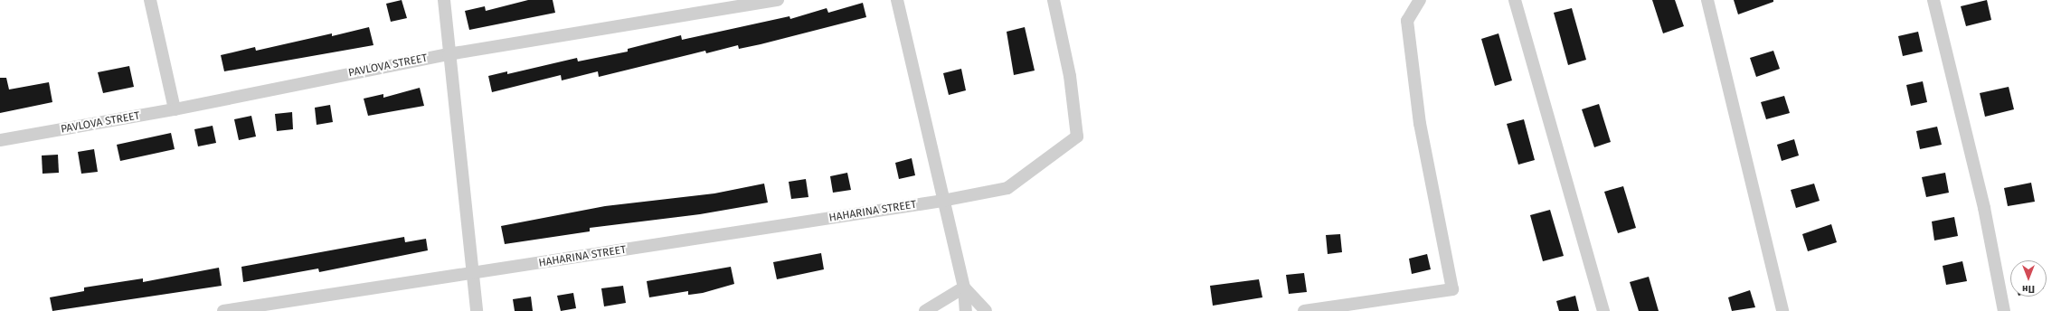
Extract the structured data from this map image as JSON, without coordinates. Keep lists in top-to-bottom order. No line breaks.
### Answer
{"streets":{"street":["PAVLOVA STREET","HAHARINA STREET"]},"north":"bottom"}
